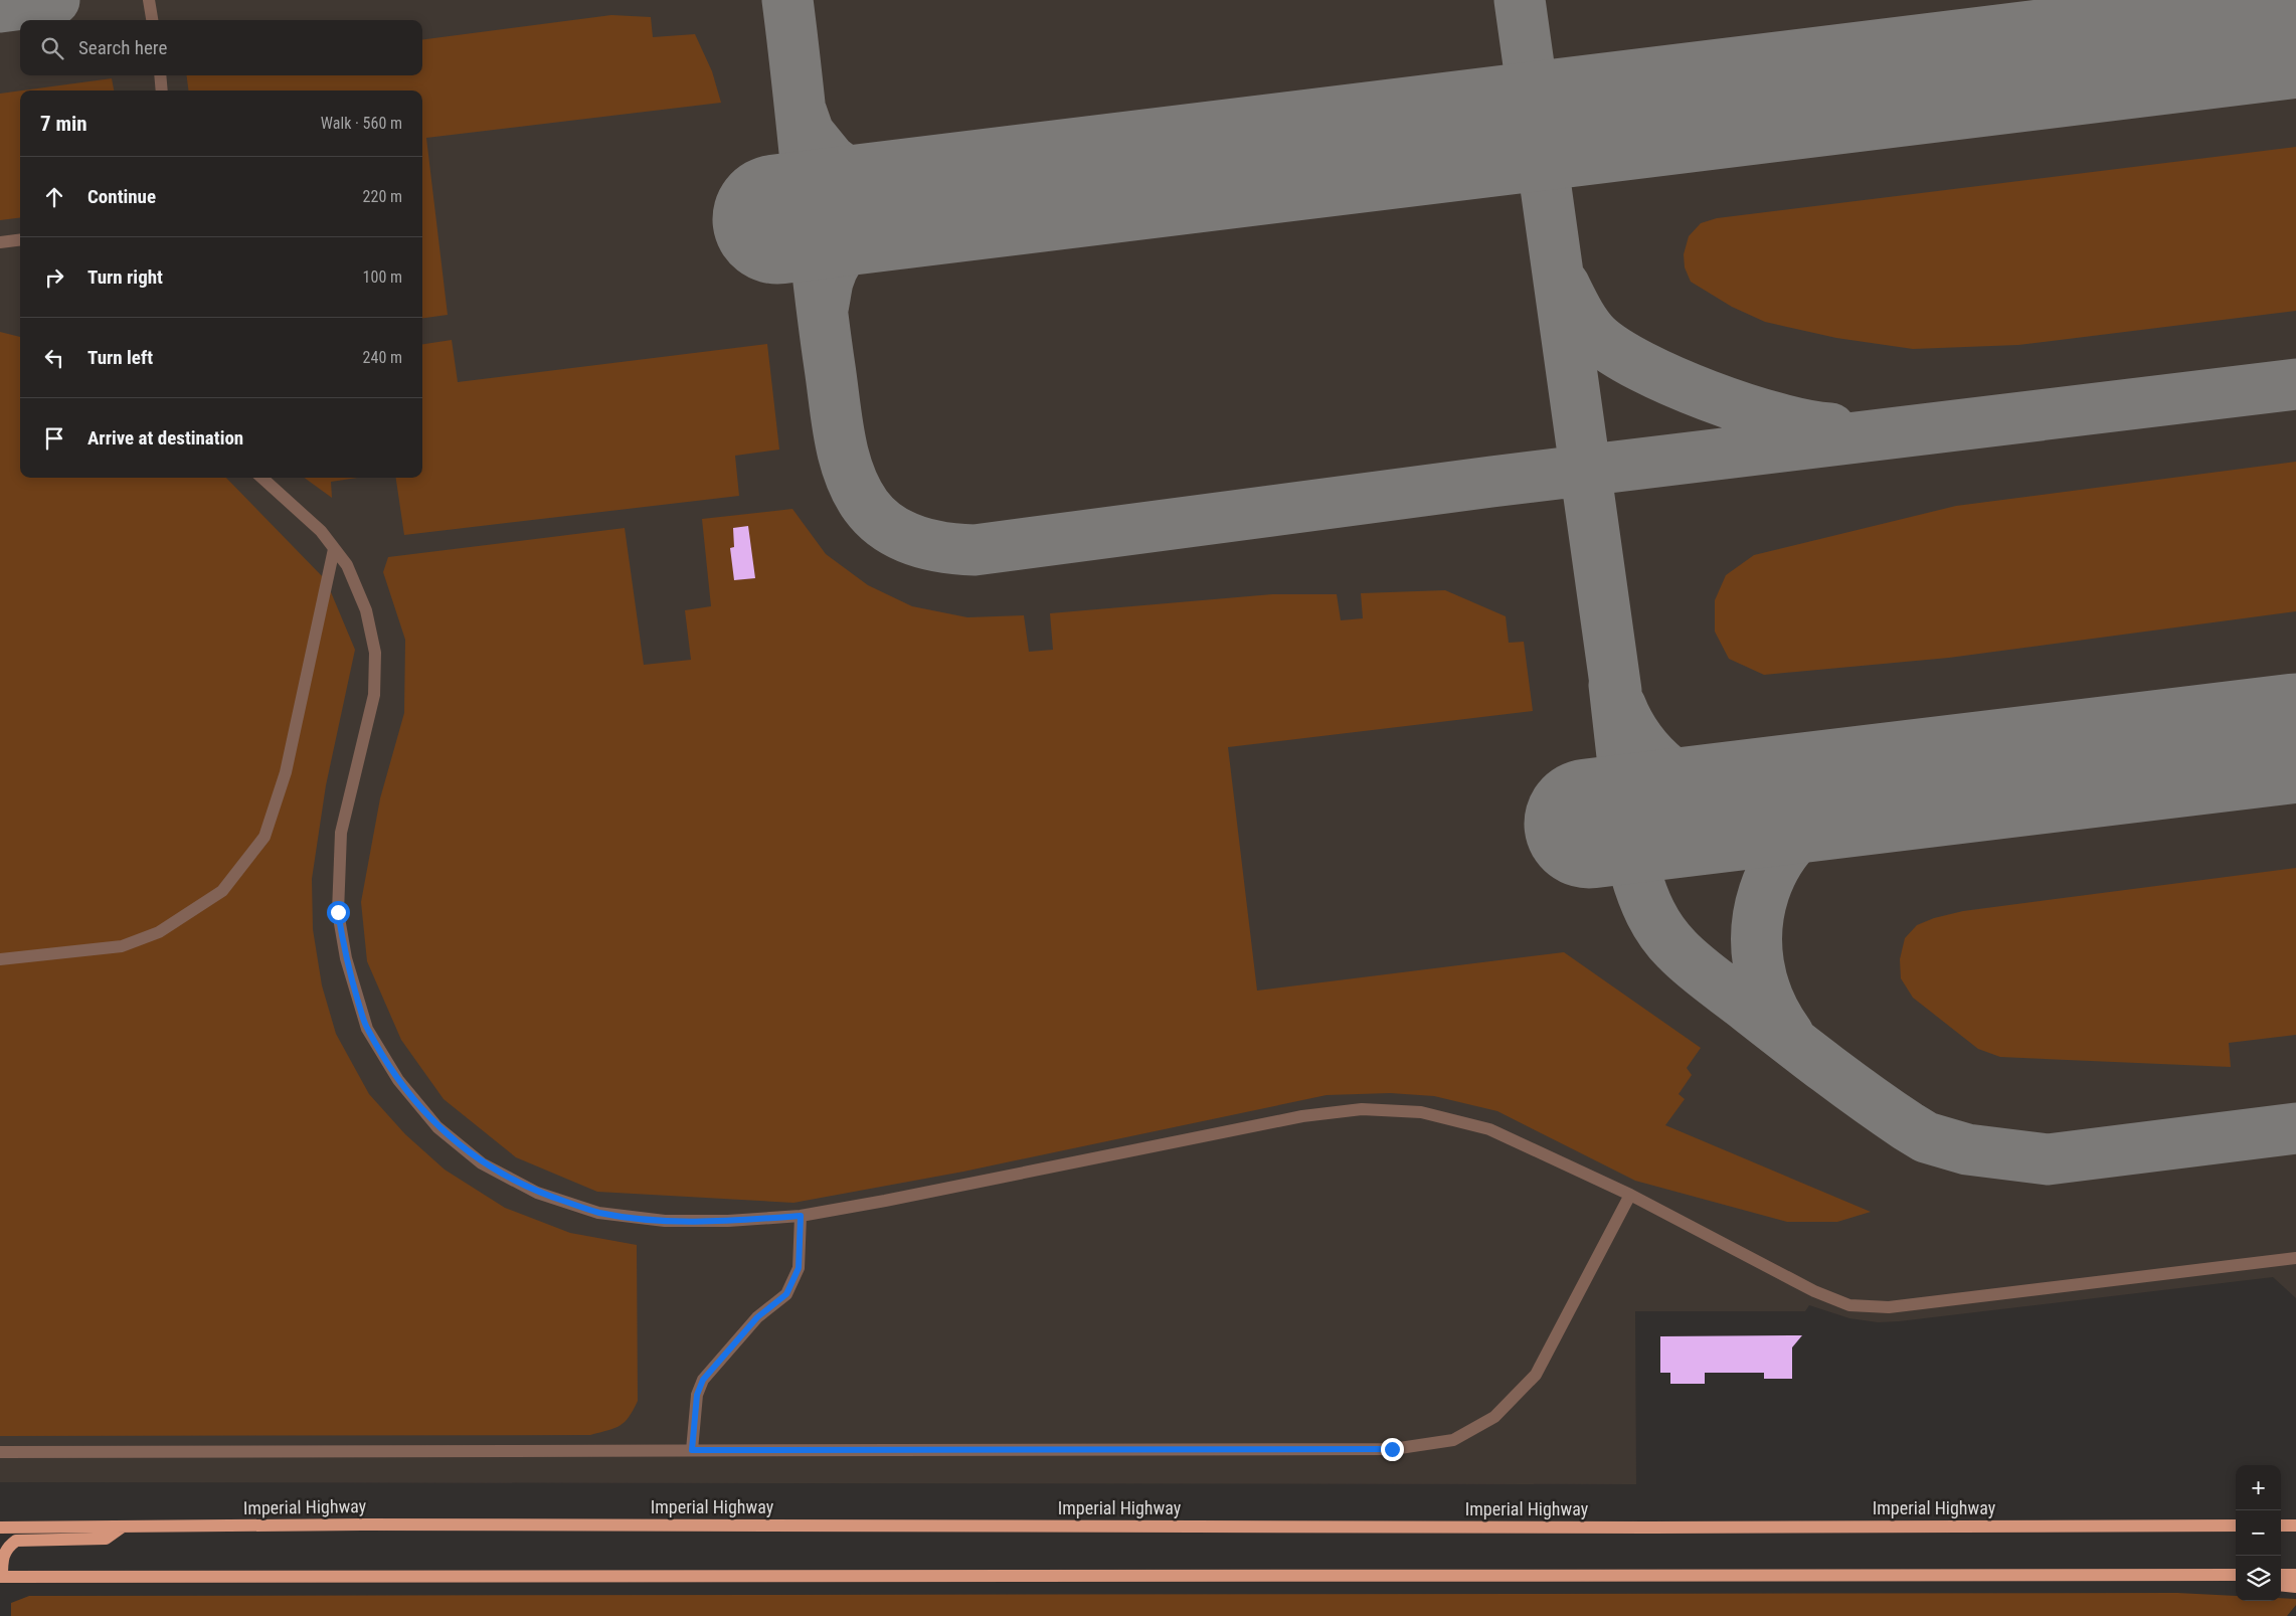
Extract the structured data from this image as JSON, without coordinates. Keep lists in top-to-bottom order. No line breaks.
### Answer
{"streets":{"main road":["Imperial Highway"]},"page":{"search":"Search here","heading":["7 min","Walk · 560 m"],"list":[["Continue","220 m"],["Turn right","100 m"],["Turn left","240 m"],"Arrive at destination"],"map_buttons":["+","−"]}}
